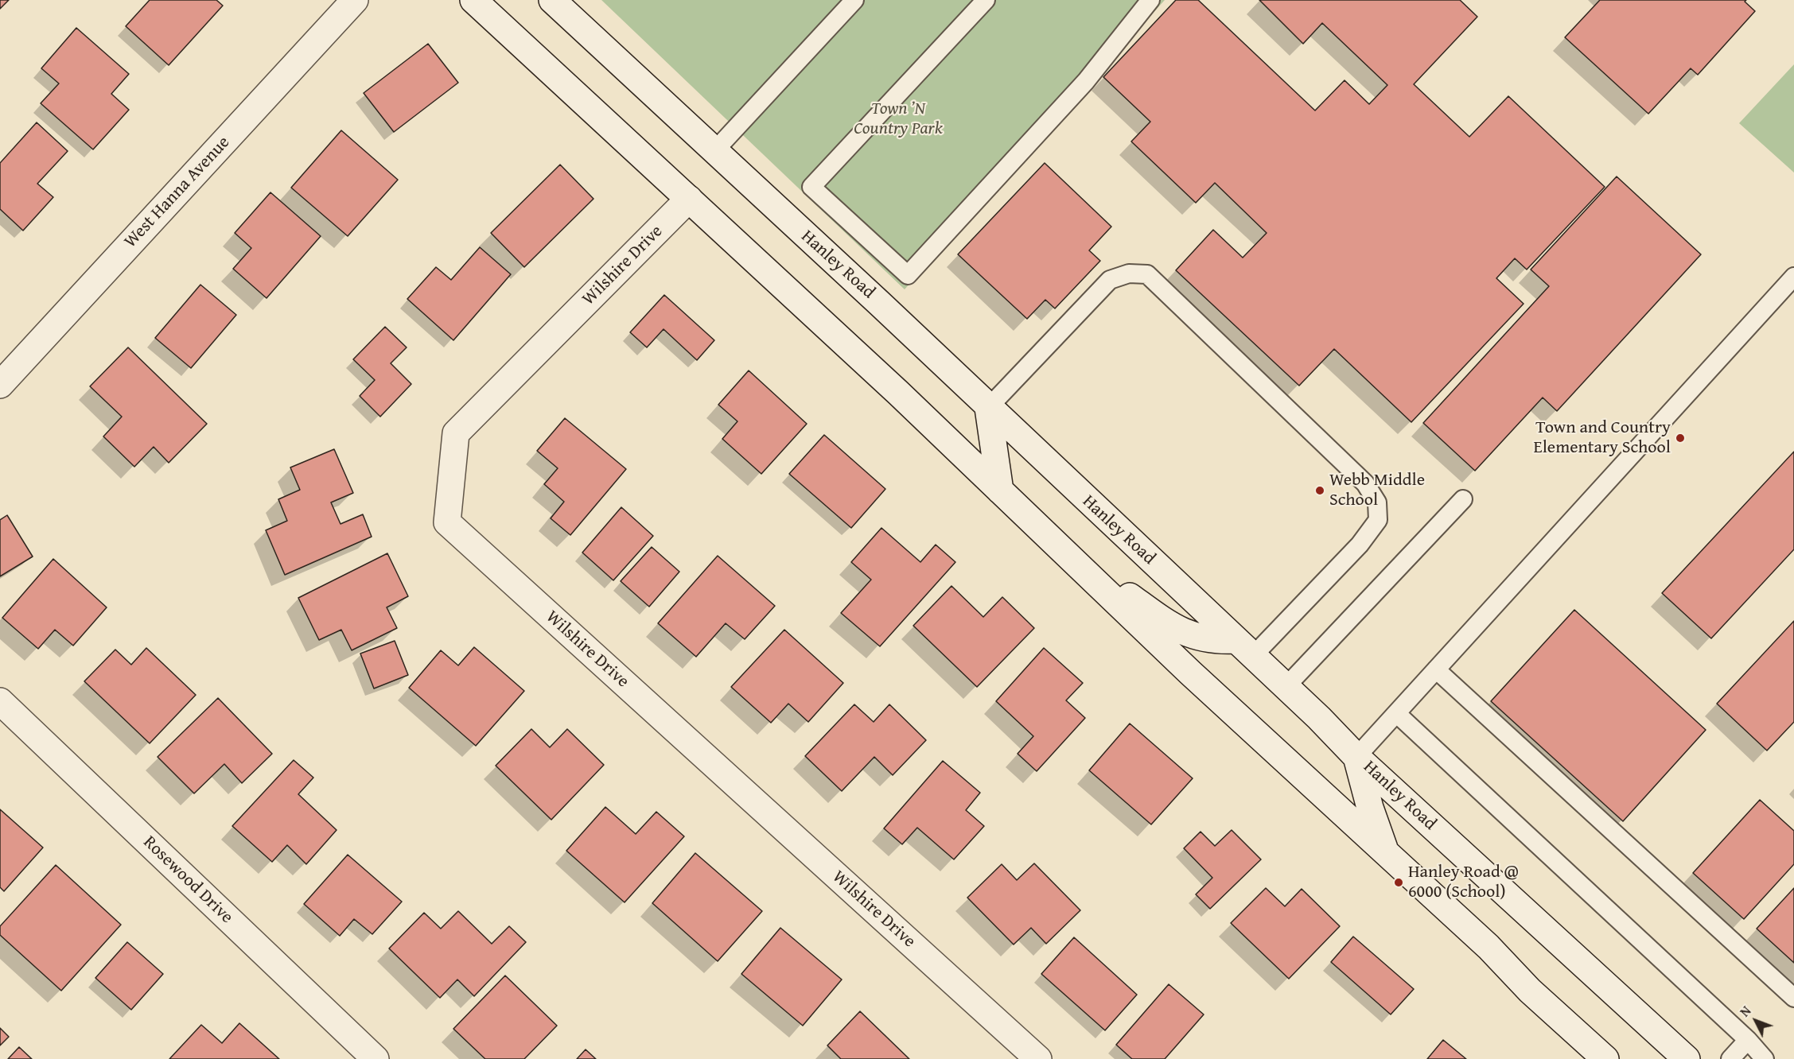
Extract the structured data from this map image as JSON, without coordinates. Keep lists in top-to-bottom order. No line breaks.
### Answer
{"streets":{"main road":["West Hanna Avenue","Hanley Road","Wilshire Drive","Rosewood Drive"]},"parks":["Town ’N Country Park"],"places":["Town and Country Elementary School","Webb Middle School","Hanley Road @ 6000 (School)"],"north":"top left"}
